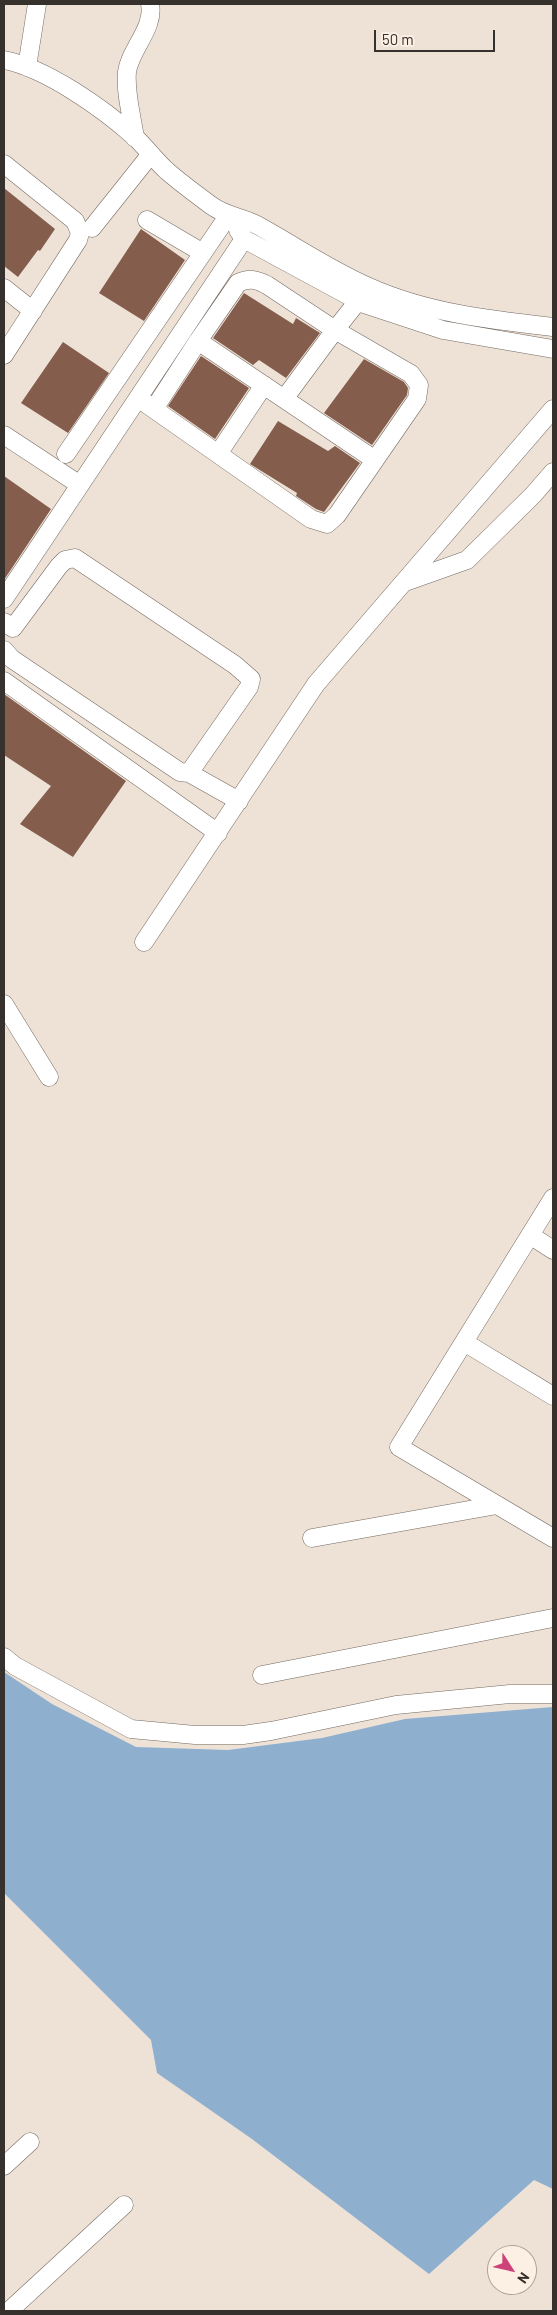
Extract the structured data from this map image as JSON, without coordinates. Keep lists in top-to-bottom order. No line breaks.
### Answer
{"scale_bar":"50 m","north":"bottom right"}
